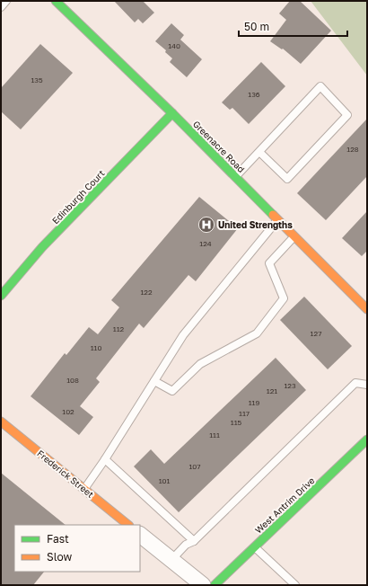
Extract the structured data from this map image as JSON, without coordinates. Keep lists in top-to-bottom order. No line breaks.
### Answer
{"streets":{"street":["Greenacre Road","Edinburgh Court","Frederick Street","West Antrim Drive"]},"crossings":[["Greenacre Road","Edinburgh Court"]],"places":{"hospital":["United Strengths"]},"house_numbers":["140","135","136","128","124","122","112","127","110","108","123","121","119","102","117","115","111","107","101"],"legend":["Fast","Slow"],"scale_bar":"50 m"}
